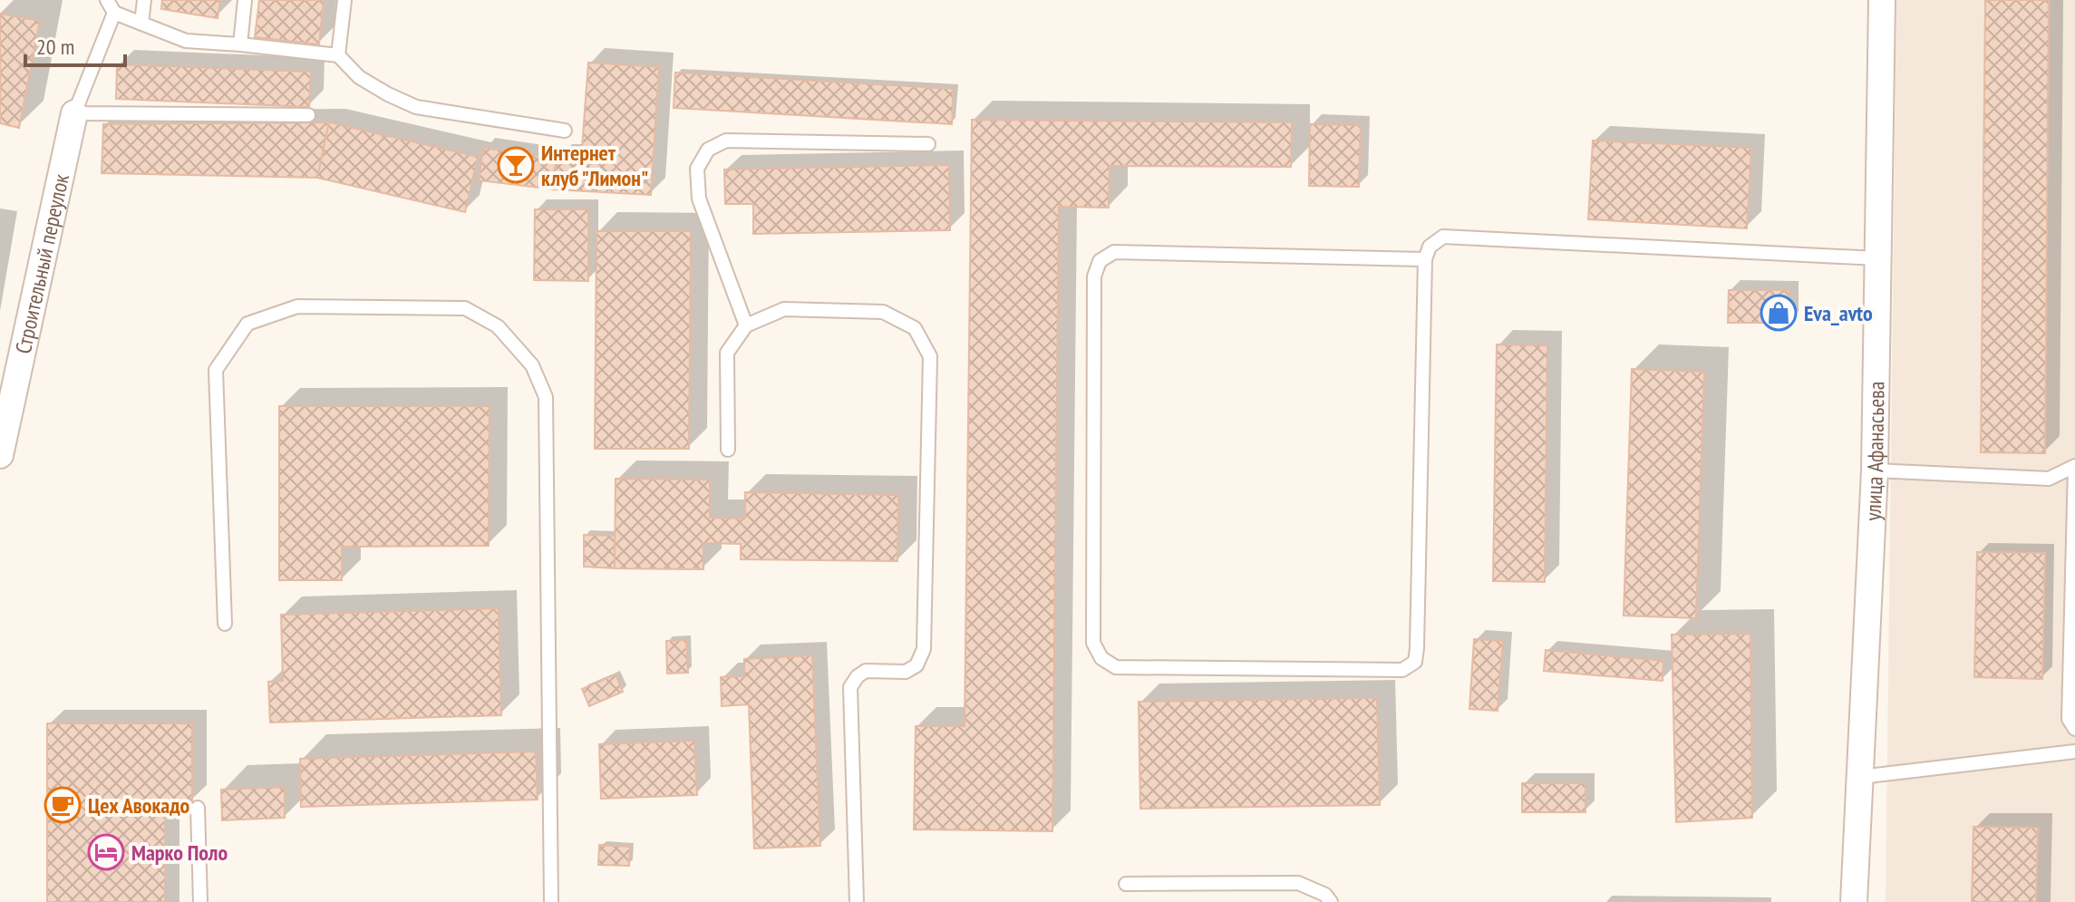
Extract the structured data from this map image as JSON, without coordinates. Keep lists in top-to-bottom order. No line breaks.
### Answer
{"streets":{"street":["Строительный переулок","улица Афанасьева"]},"places":{"bar":["Интернет клуб \"Лимон\""],"shop":["Eva_avto"],"cafe":["Цех Авокадо"],"hotel":["Марко Поло"]},"scale_bar":"20 m"}
